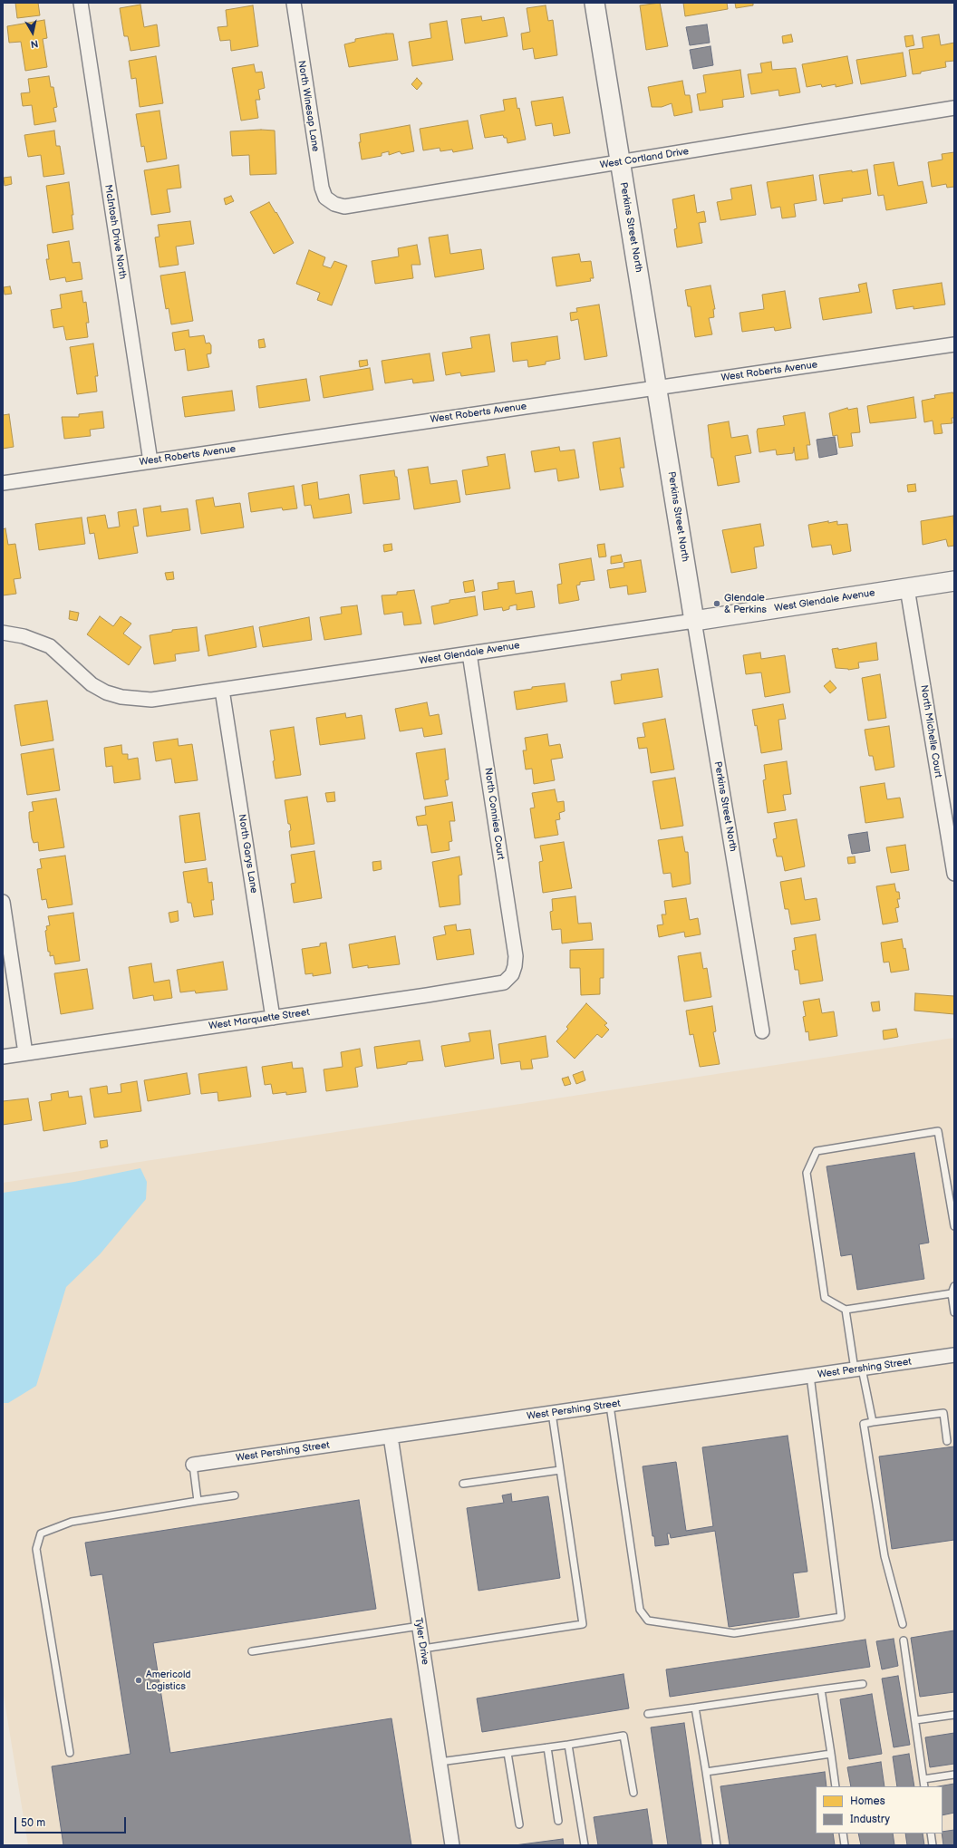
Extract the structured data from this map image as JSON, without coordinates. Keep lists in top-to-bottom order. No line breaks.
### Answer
{"streets":{"street":["North Winesap Lane","West Cortland Drive","Perkins Street North","McIntosh Drive North","West Roberts Avenue","West Glendale Avenue","North Michelle Court","North Connies Court","North Garys Lane","West Marquette Street","West Pershing Street","Tyler Drive"]},"crossings":[["North Winesap Lane","West Cortland Drive"],["West Cortland Drive","Perkins Street North"],["Perkins Street North","West Roberts Avenue"],["Perkins Street North","West Glendale Avenue"],["McIntosh Drive North","West Roberts Avenue"],["West Glendale Avenue","North Michelle Court"],["West Glendale Avenue","North Connies Court"],["West Glendale Avenue","North Garys Lane"],["North Connies Court","West Marquette Street"],["North Garys Lane","West Marquette Street"],["West Pershing Street","Tyler Drive"]],"places":["Glendale & Perkins","Americold Logistics"],"legend":["Homes","Industry"],"scale_bar":"50 m","north":"bottom"}
